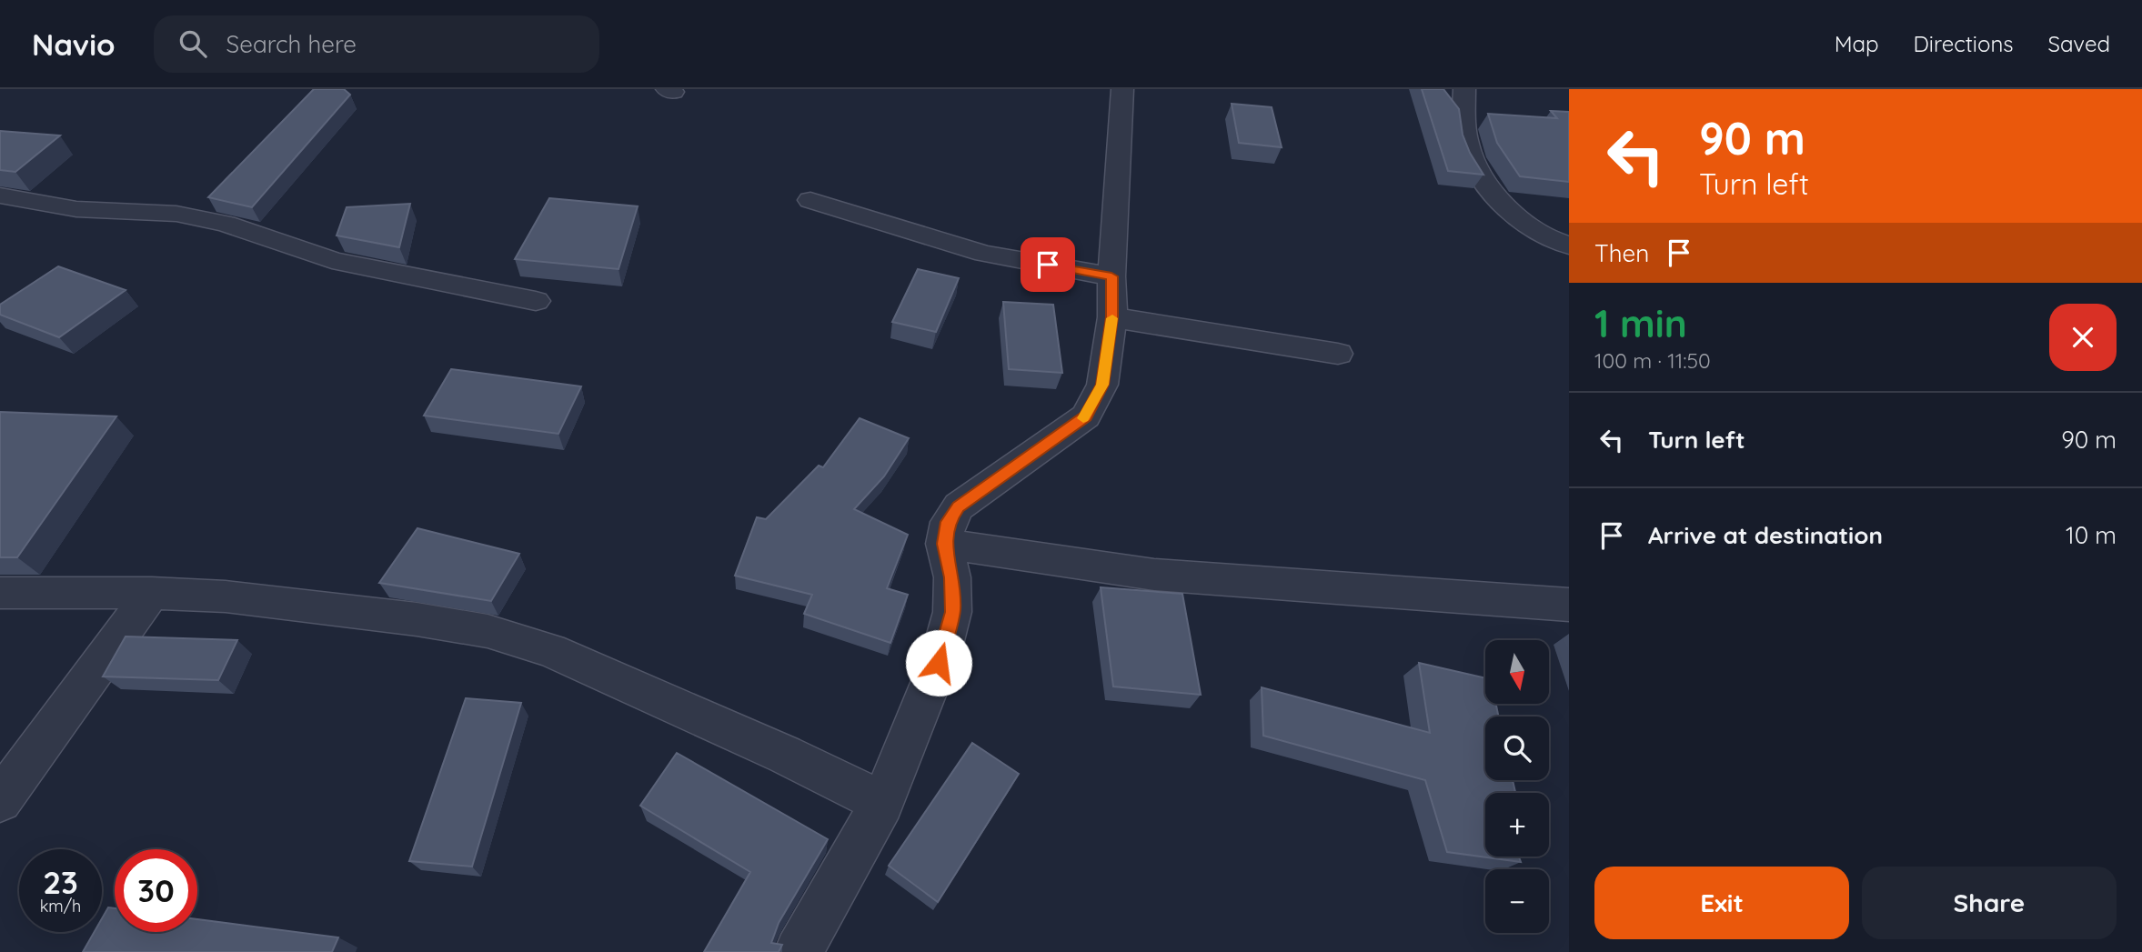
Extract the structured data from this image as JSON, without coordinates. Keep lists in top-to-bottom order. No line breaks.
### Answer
{"north":"bottom","page":{"header":"Navio","search":"Search here","nav":["Map","Directions","Saved"],"turn":["90 m","Turn left"],"then":"Then","heading":["1 min","100 m · 11:50"],"list":[{"name":"Turn left","value":"90 m"},{"name":"Arrive at destination","value":"10 m"}],"map_buttons":["+","−"],"speed":"23 km/h","limit":"30","buttons":["Exit","Share"]}}
